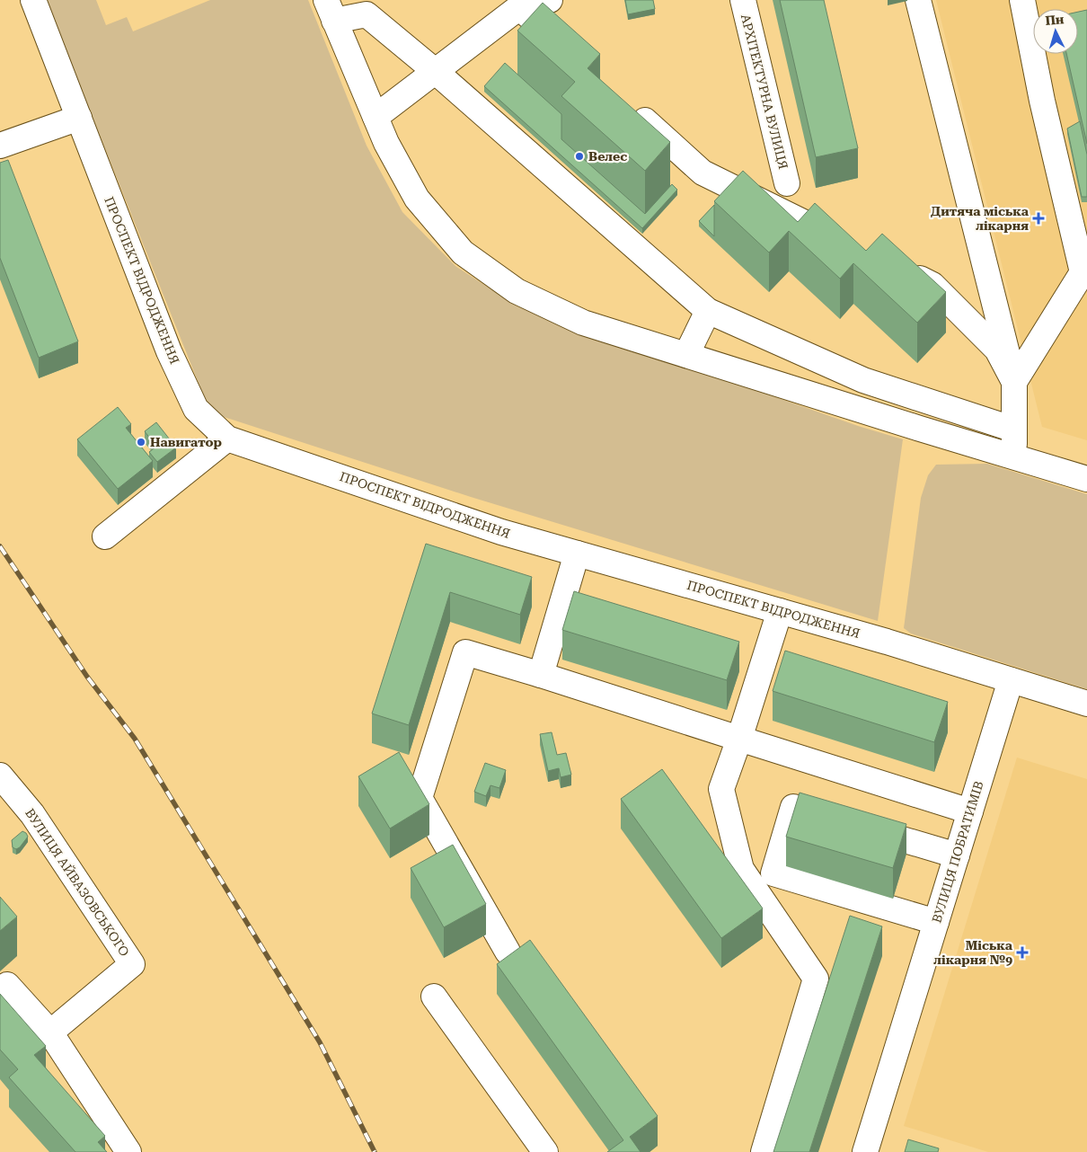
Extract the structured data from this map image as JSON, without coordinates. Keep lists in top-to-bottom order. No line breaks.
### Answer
{"streets":{"main road":["АРХІТЕКТУРНА ВУЛИЦЯ","ПРОСПЕКТ ВІДРОДЖЕННЯ","ВУЛИЦЯ ПОБРАТИМІВ","ВУЛИЦЯ АЙВАЗОВСЬКОГО"]},"crossings":[["ПРОСПЕКТ ВІДРОДЖЕННЯ","ВУЛИЦЯ ПОБРАТИМІВ"]],"places":{"other":["Велес","Навигатор"],"health":["Дитяча міська лікарня","Міська лікарня №9"]},"north":"top"}
